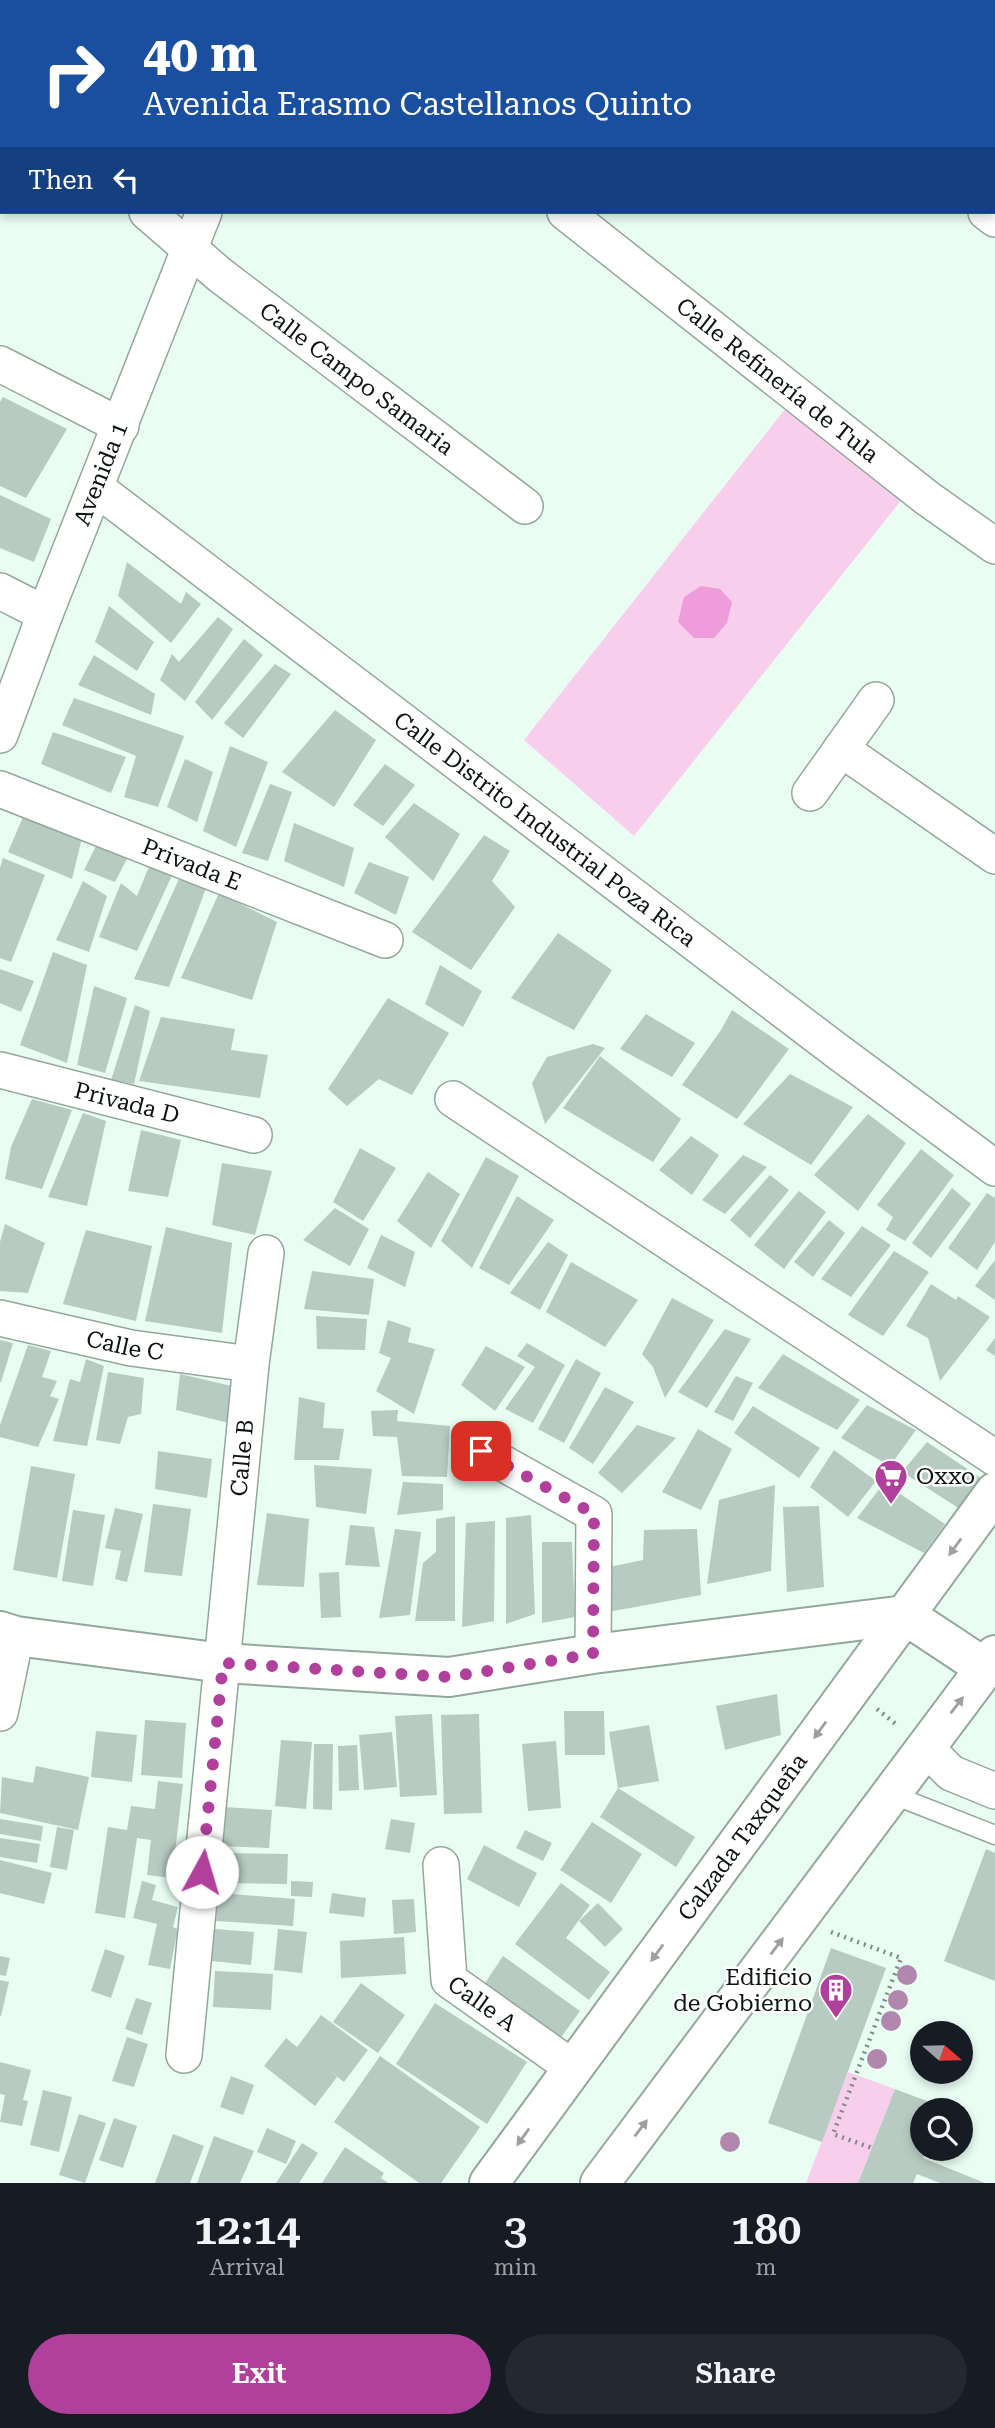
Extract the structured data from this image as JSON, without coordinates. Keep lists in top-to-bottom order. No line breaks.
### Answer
{"streets":{"main road":["Calzada Taxqueña"],"street":["Calle Campo Samaria","Calle Refinería de Tula","Avenida 1","Calle Distrito Industrial Poza Rica","Privada E","Privada D","Calle C","Calle B","Calle A"]},"crossings":[["Calle Campo Samaria","Avenida 1"],["Avenida 1","Calle Distrito Industrial Poza Rica"],["Calle C","Calle B"],["Calzada Taxqueña","Calle A"]],"places":{"supermarket":["Oxxo"],"building":["Edificio de Gobierno"]},"north":"right","page":{"turn":["40 m","Avenida Erasmo Castellanos Quinto"],"then":"Then","eta":["12:14","Arrival","3","min","180","m"],"buttons":["Exit","Share"]}}
